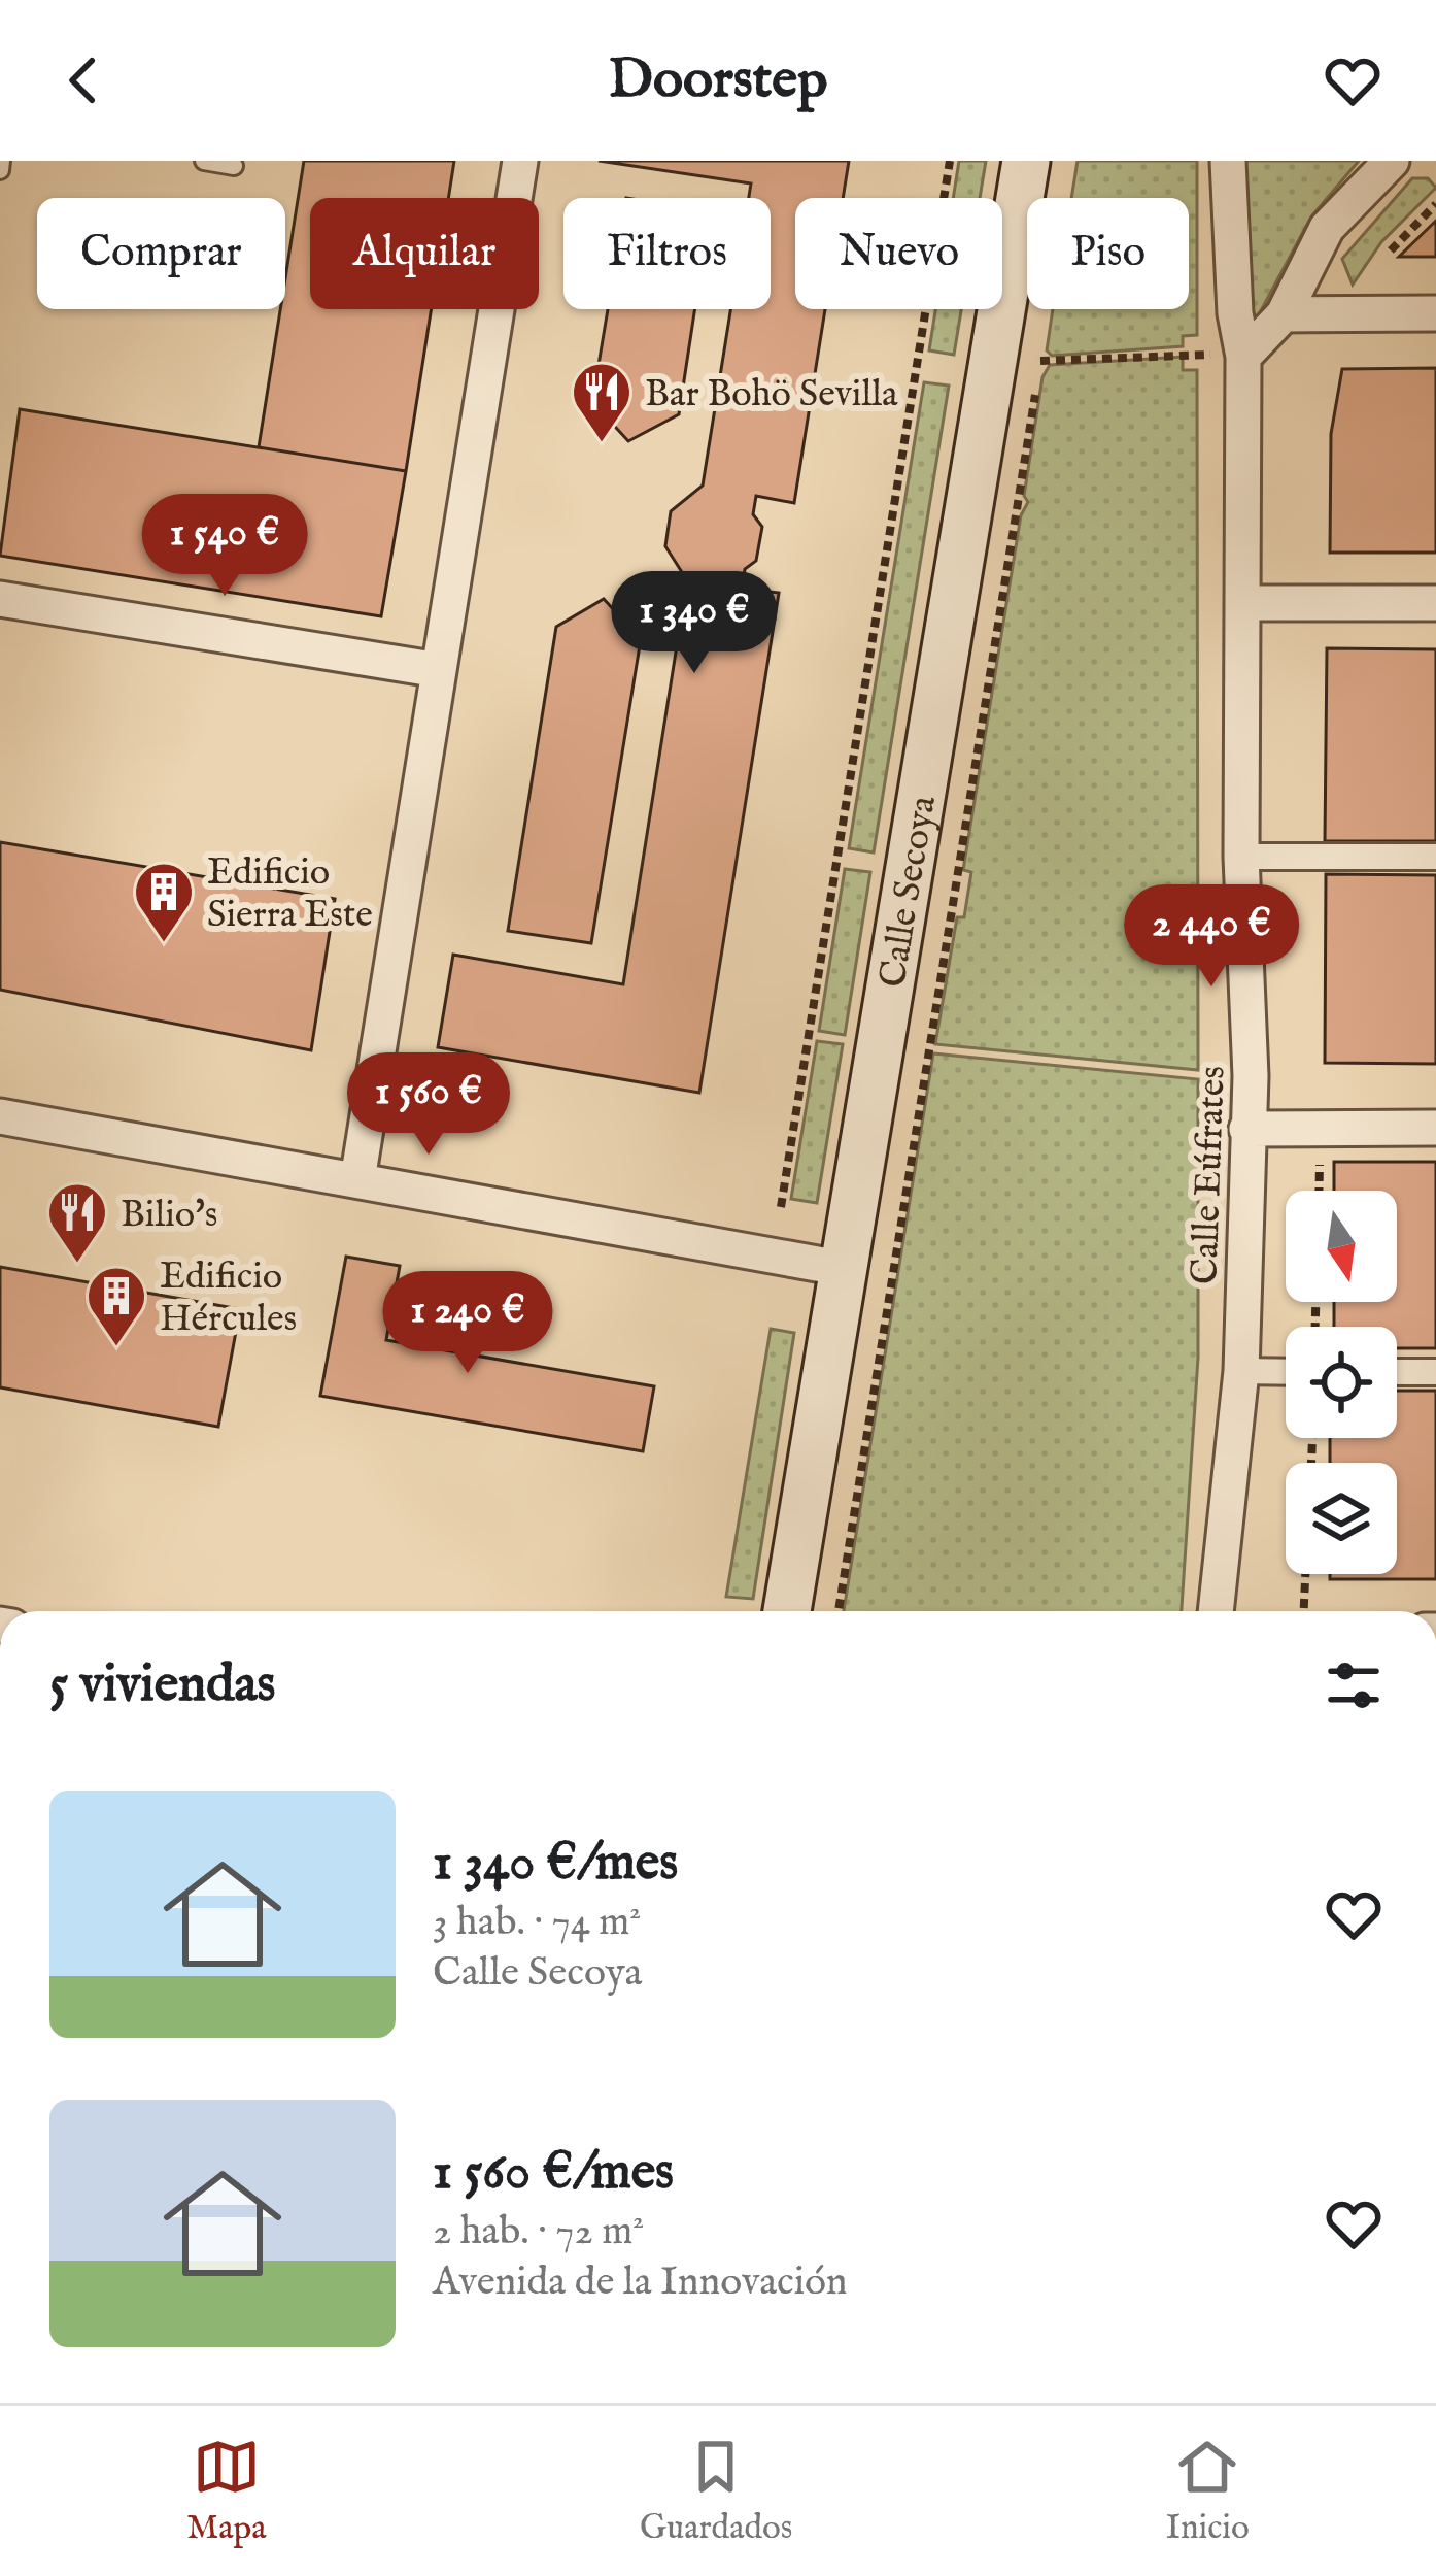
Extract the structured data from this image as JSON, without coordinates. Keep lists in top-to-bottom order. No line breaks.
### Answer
{"streets":{"main road":["Calle Secoya"],"street":["Calle Eúfrates"]},"places":{"restaurant":["Bar Bohö Sevilla","Bilio's"],"building":["Edificio Sierra Este","Edificio Hércules"]},"north":"bottom","page":{"header":"Doorstep","chip":["Comprar","Alquilar","Filtros","Nuevo","Piso"],"price":["1 540 €","1 340 €","2 440 €","1 560 €","1 240 €"],"heading":"5 viviendas","list":[{"name":"1 340 €/mes","note":"3 hab. · 74 m² · Calle Secoya"},{"name":"1 560 €/mes","note":"2 hab. · 72 m² · Avenida de la Innovación"}],"tabs":["Mapa","Guardados","Inicio"]}}
